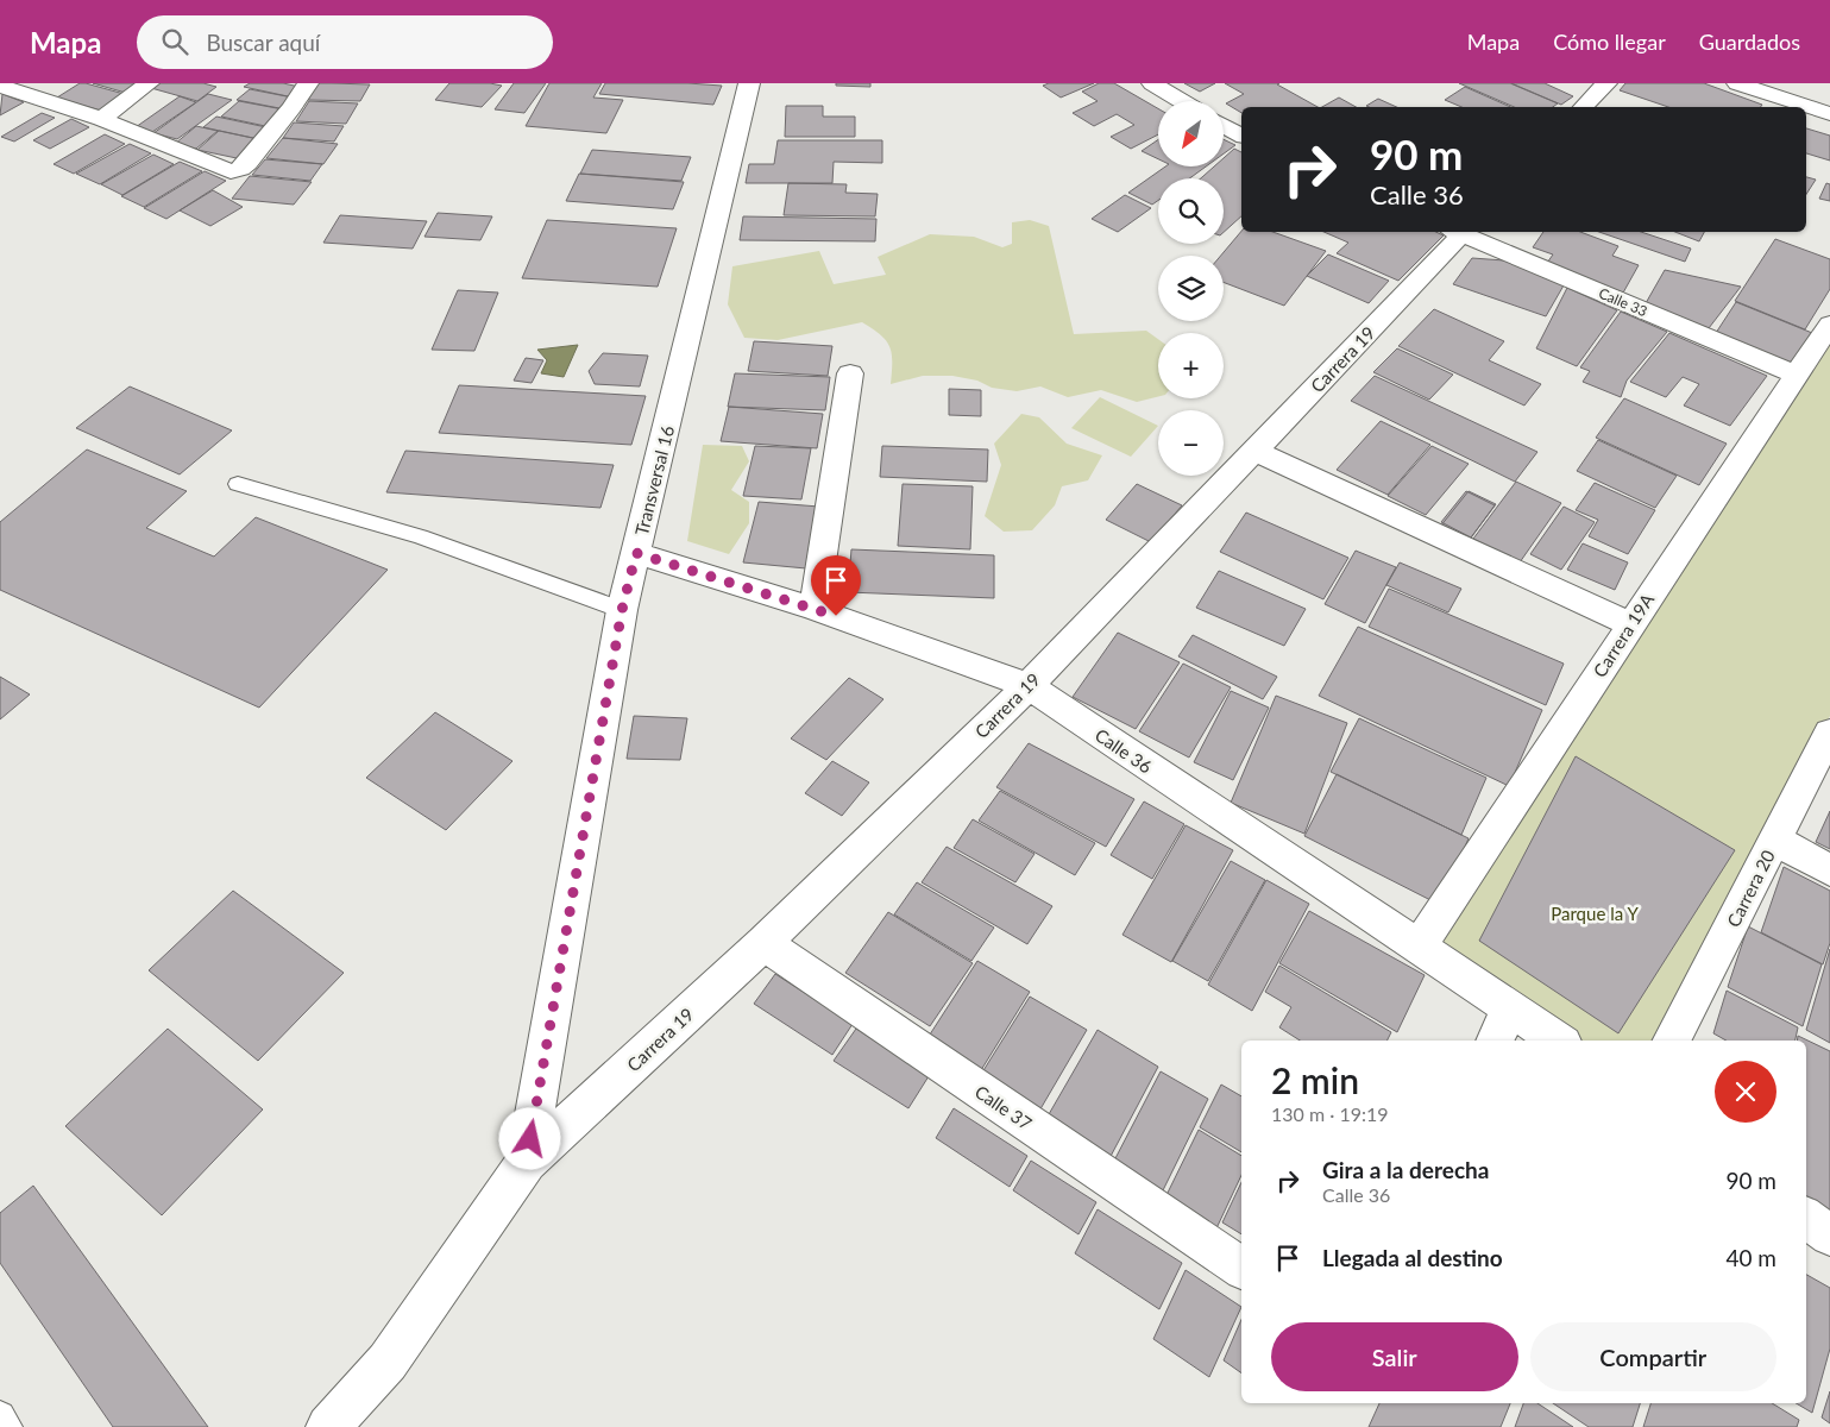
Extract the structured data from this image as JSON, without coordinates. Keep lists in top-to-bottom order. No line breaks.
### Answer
{"streets":{"street":["Calle 33","Carrera 19","Transversal 16","Carrera 19A","Calle 36","Carrera 20","Calle 37"]},"crossings":[["Calle 33","Carrera 19A"],["Carrera 19","Transversal 16"],["Carrera 19","Calle 36"],["Carrera 19","Calle 37"],["Transversal 16","Calle 36"],["Carrera 19A","Calle 36"]],"parks":["Parque la Y"],"north":"bottom left","page":{"header":"Mapa","search":"Buscar aquí","nav":["Mapa","Cómo llegar","Guardados"],"map_buttons":["+","−"],"turn":["90 m","Calle 36"],"heading":["2 min","130 m · 19:19"],"list":[{"name":"Gira a la derecha","note":"Calle 36","value":"90 m"},{"name":"Llegada al destino","value":"40 m"}],"buttons":["Salir","Compartir"]}}
